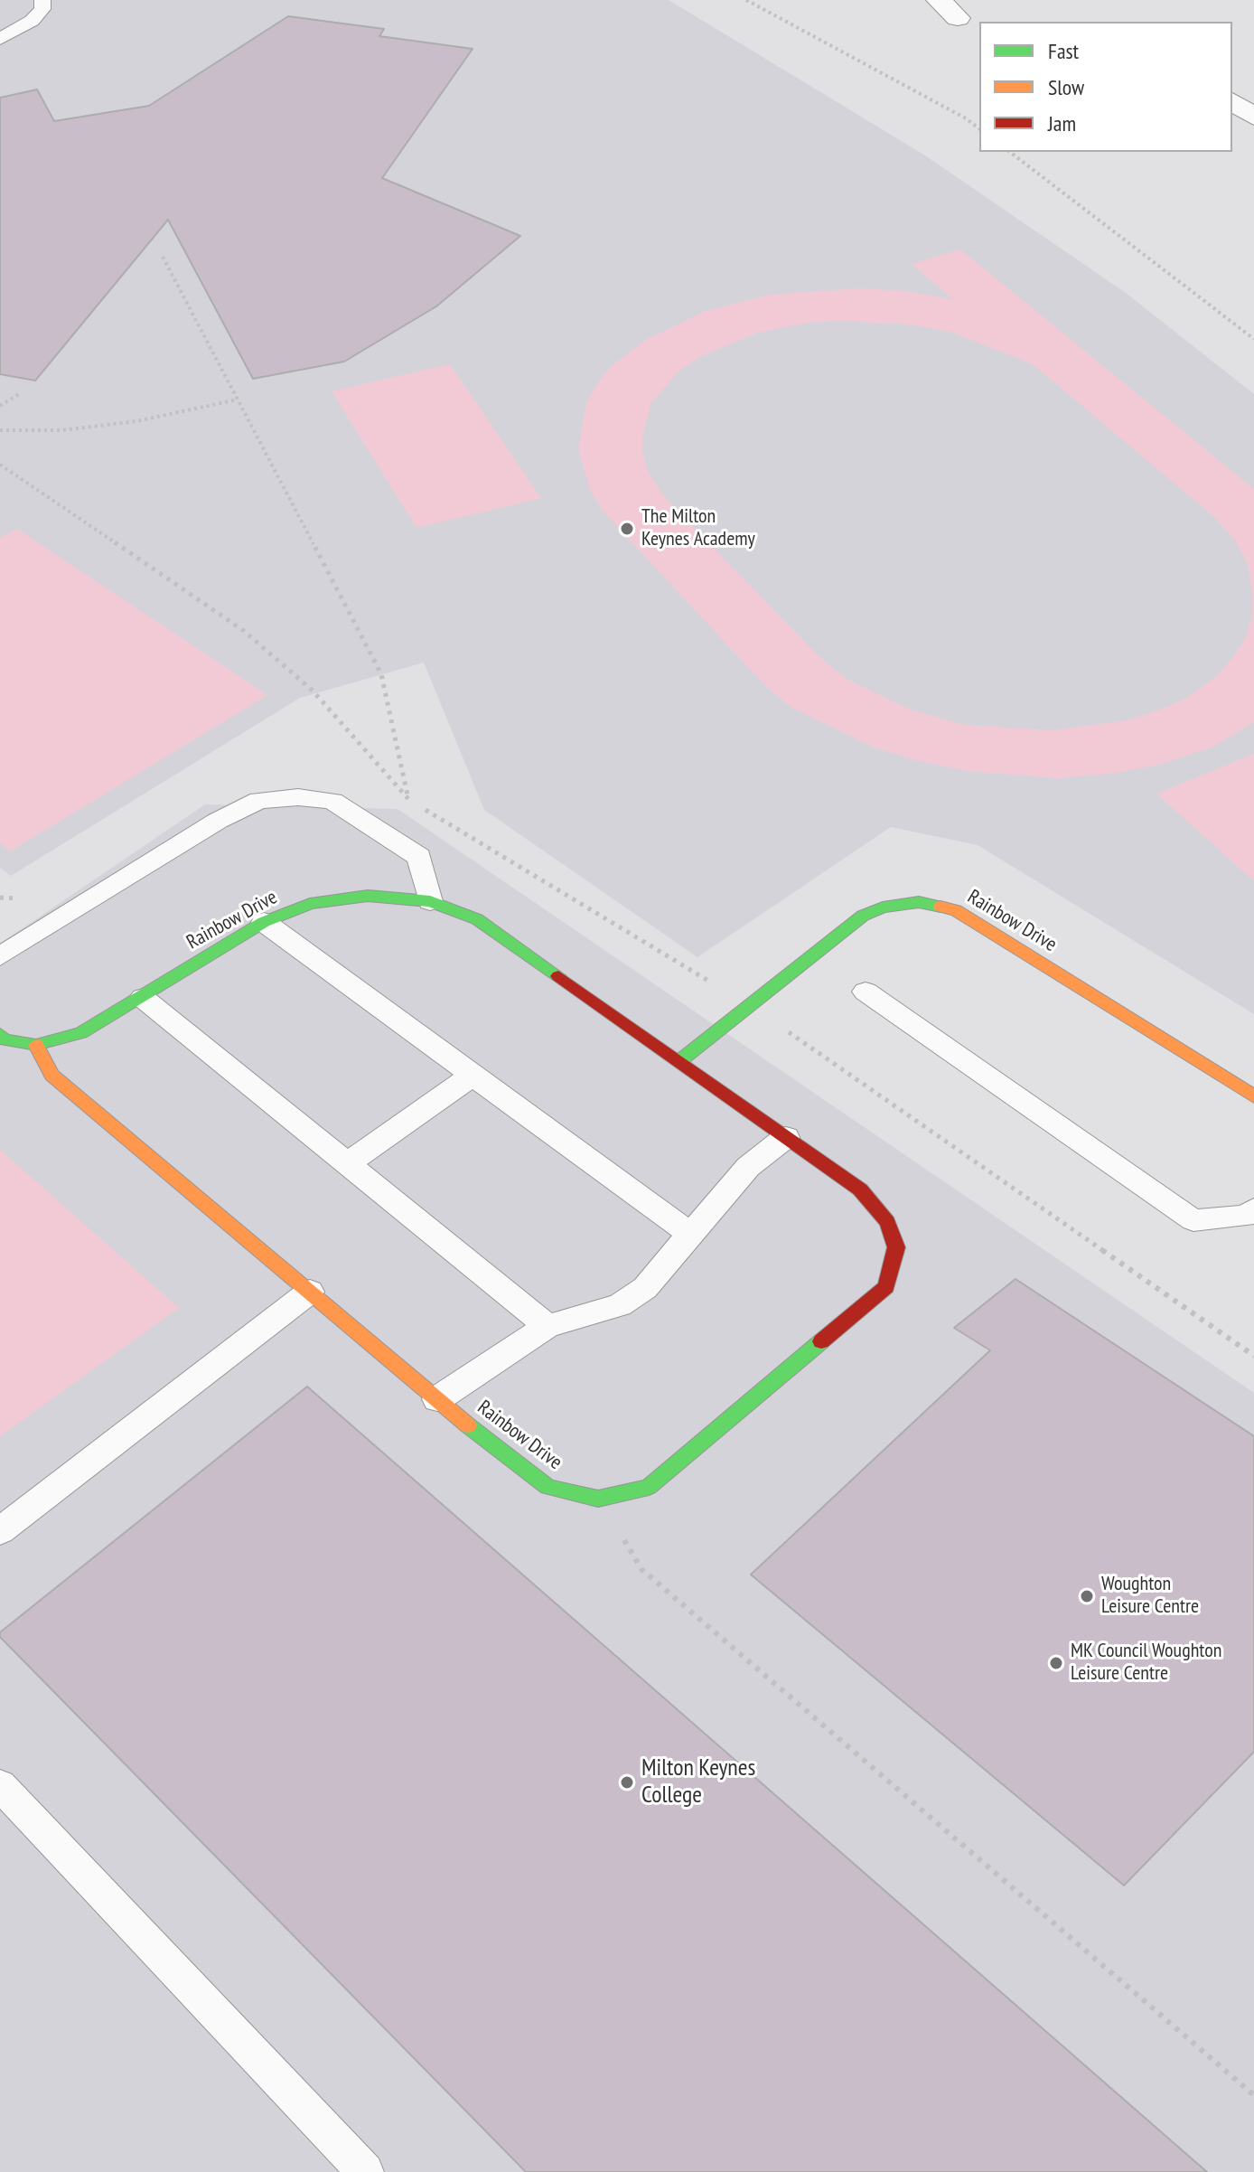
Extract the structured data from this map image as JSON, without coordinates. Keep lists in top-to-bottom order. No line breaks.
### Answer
{"streets":{"street":["Rainbow Drive"]},"places":["The Milton Keynes Academy","Woughton Leisure Centre","MK Council Woughton Leisure Centre","Milton Keynes College"],"legend":["Fast","Slow","Jam"]}
